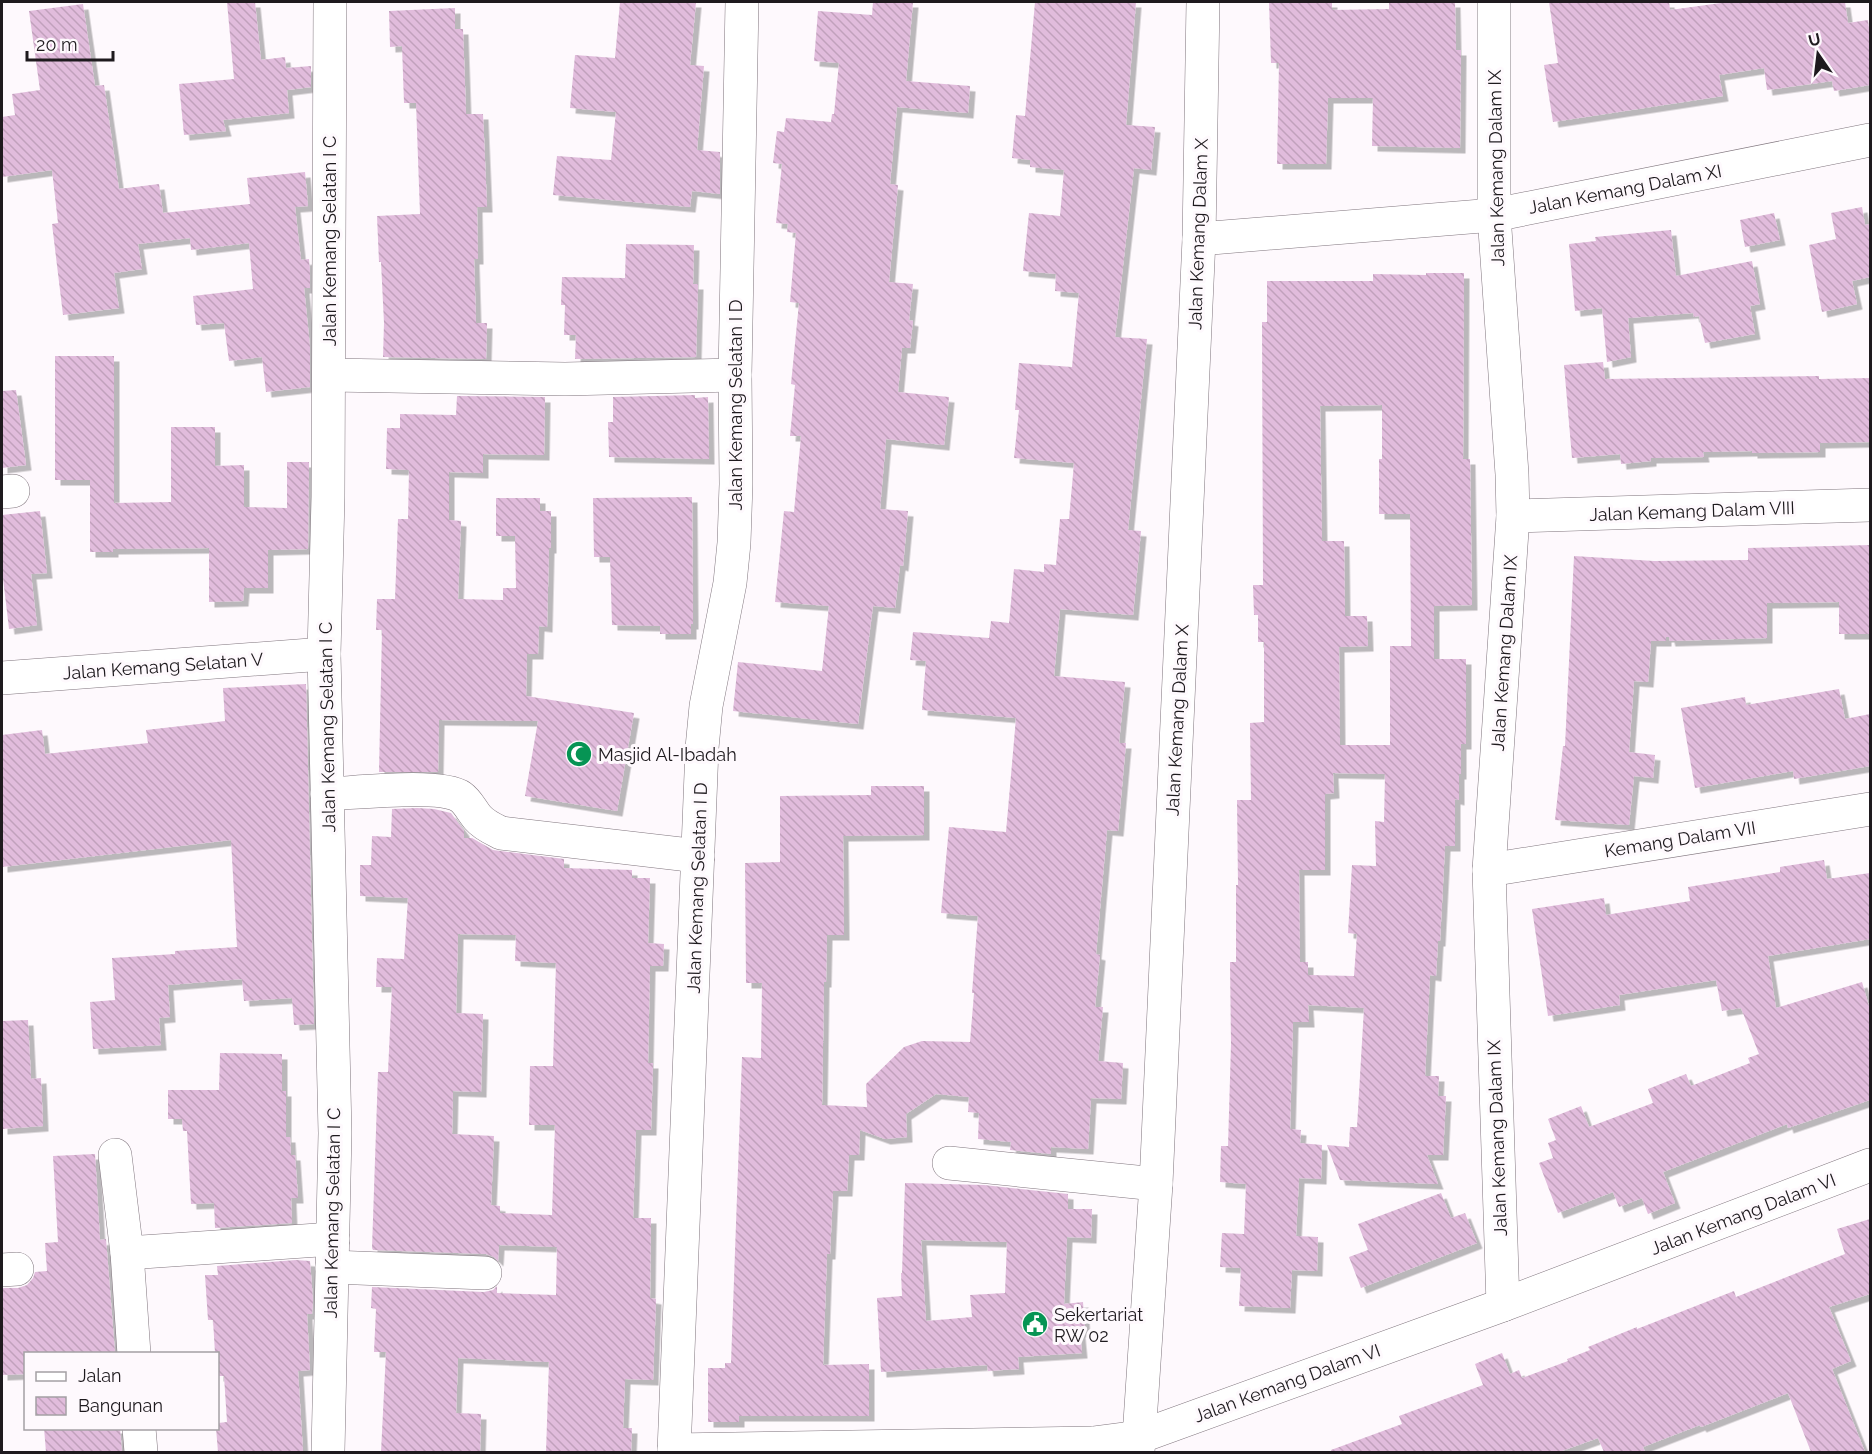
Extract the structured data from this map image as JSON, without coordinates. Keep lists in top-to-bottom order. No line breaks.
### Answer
{"streets":{"street":["Jalan Kemang Dalam IX","Jalan Kemang Dalam XI","Jalan Kemang Dalam X","Jalan Kemang Selatan I C","Jalan Kemang Selatan I D","Jalan Kemang Dalam VIII","Jalan Kemang Selatan V","Kemang Dalam VII","Jalan Kemang Dalam VI"]},"crossings":[["Jalan Kemang Dalam IX","Jalan Kemang Dalam XI"],["Jalan Kemang Dalam IX","Jalan Kemang Dalam VIII"],["Jalan Kemang Dalam IX","Kemang Dalam VII"],["Jalan Kemang Dalam IX","Jalan Kemang Dalam VI"],["Jalan Kemang Dalam XI","Jalan Kemang Dalam X"],["Jalan Kemang Dalam X","Jalan Kemang Dalam VI"],["Jalan Kemang Selatan I C","Jalan Kemang Selatan V"],["Jalan Kemang Selatan I D","Jalan Kemang Dalam VI"]],"places":{"mosque":["Masjid Al-Ibadah"],"public building":["Sekertariat RW 02"]},"legend":["Jalan","Bangunan"],"scale_bar":"20 m","north":"top"}
